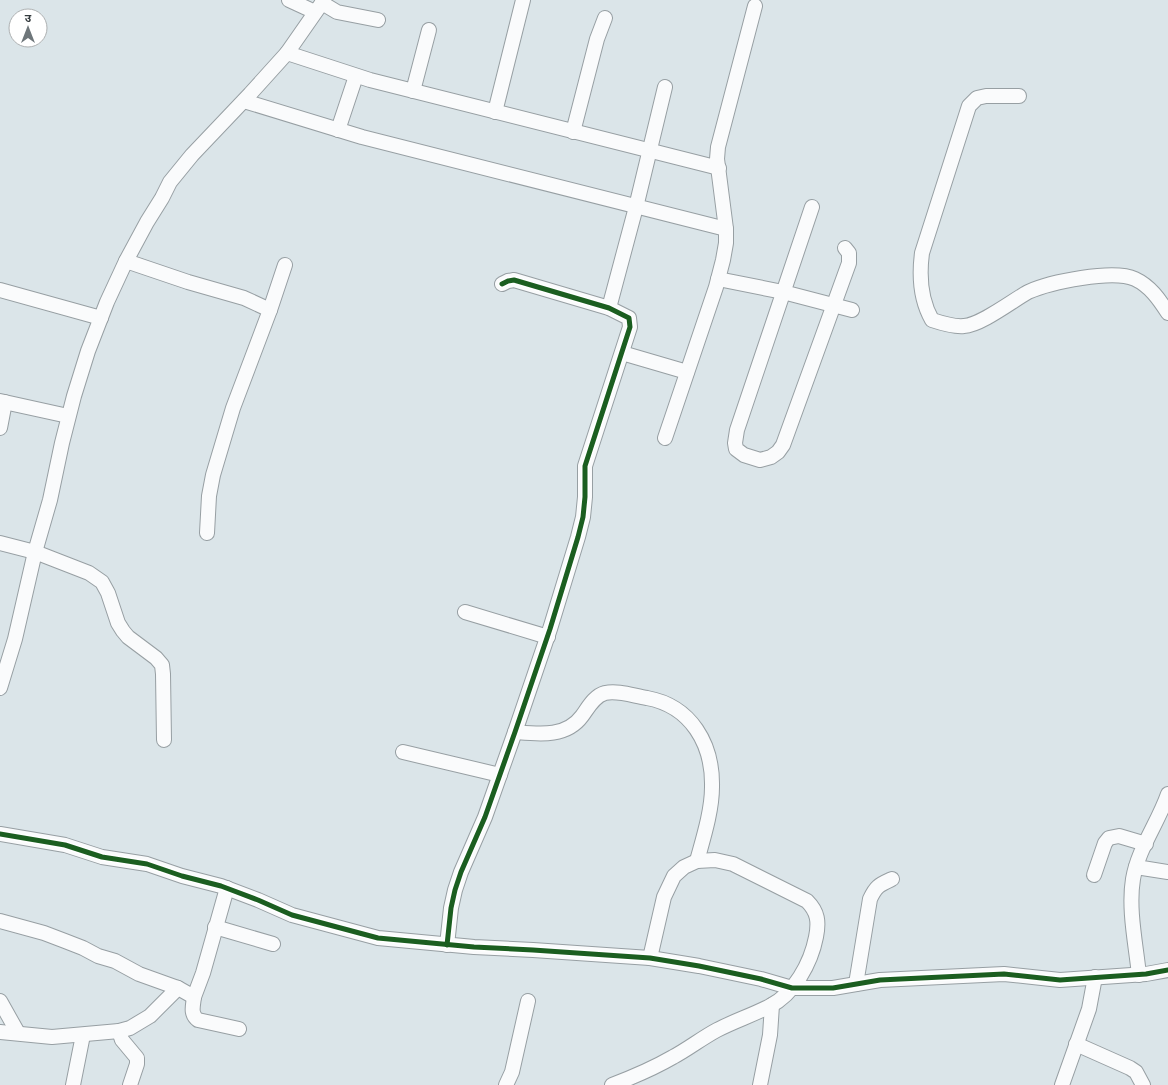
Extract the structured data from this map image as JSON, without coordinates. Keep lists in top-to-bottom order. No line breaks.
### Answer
{"north":"top"}
